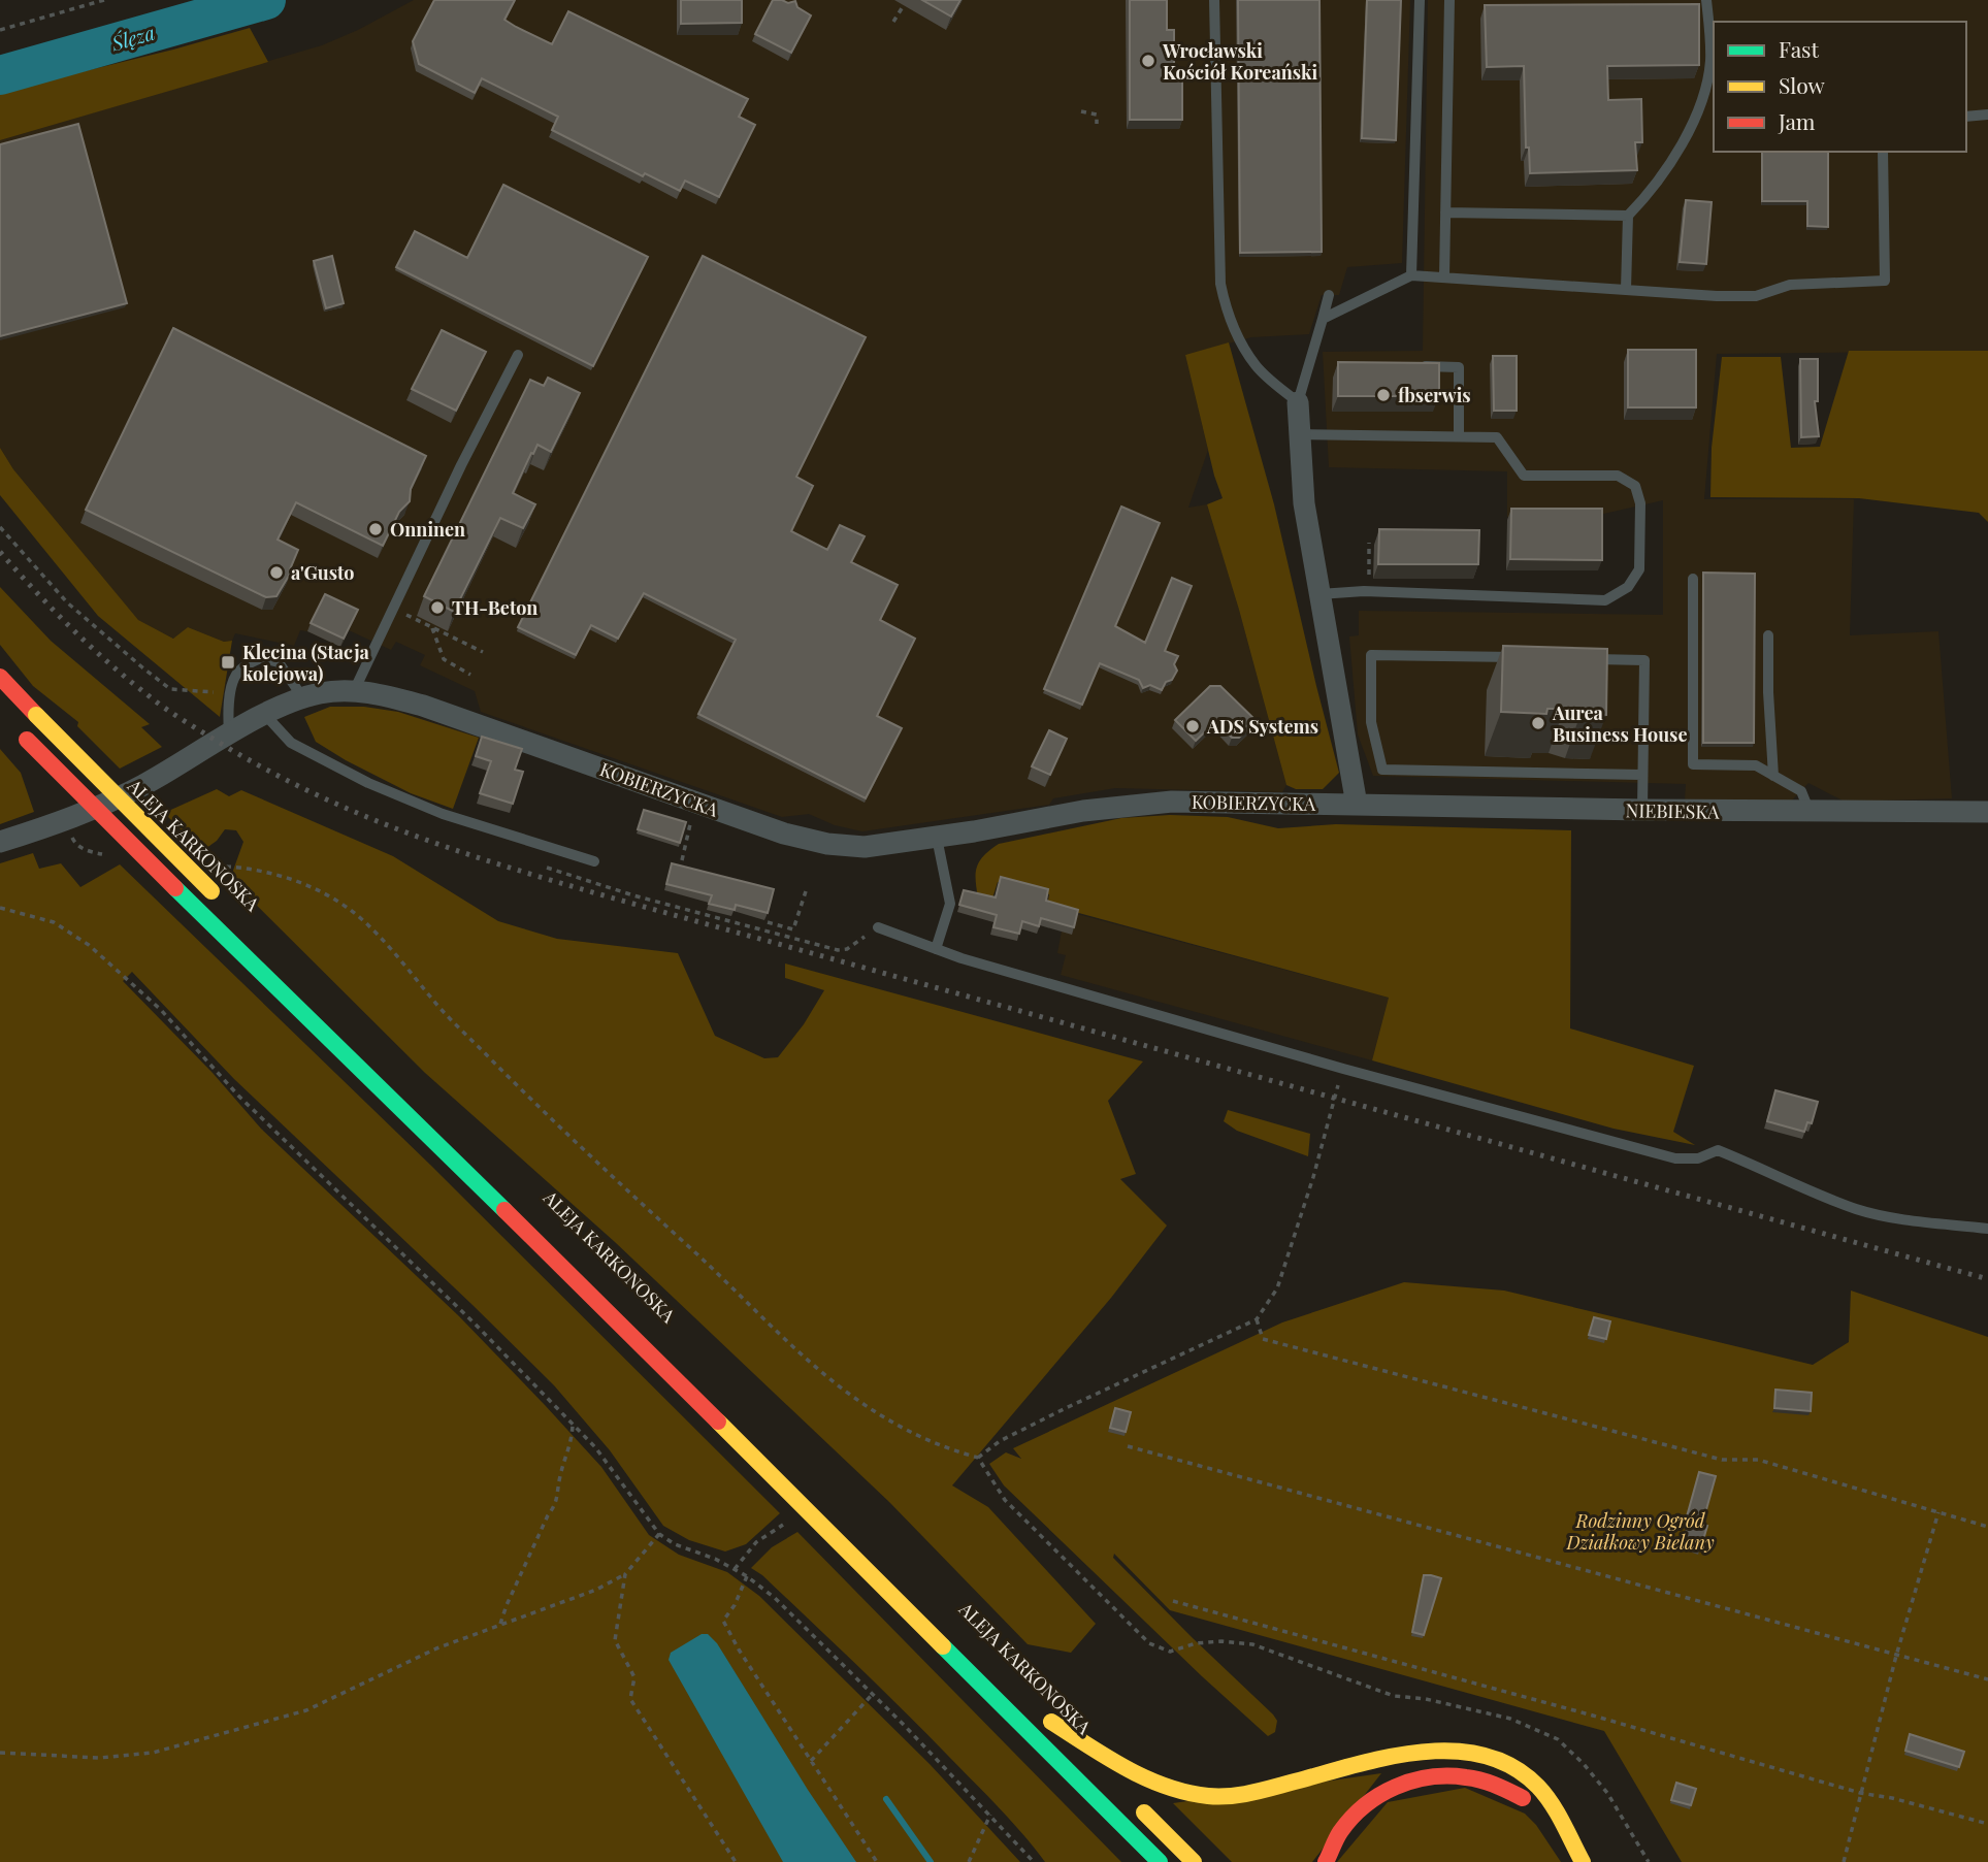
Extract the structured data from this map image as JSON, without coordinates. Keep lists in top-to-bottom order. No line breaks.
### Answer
{"streets":{"main road":["ALEJA KARKONOSKA"],"street":["KOBIERZYCKA","NIEBIESKA"]},"crossings":[["KOBIERZYCKA","NIEBIESKA"]],"water":["Ślęza"],"parks":["Rodzinny Ogród Działkowy Bielany"],"places":{"other":["Wrocławski Kościół Koreański","fbserwis","Onninen","a'Gusto","TH-Beton","Aurea Business House","ADS Systems"],"transit":["Klecina (Stacja kolejowa)"]},"legend":["Fast","Slow","Jam"]}
